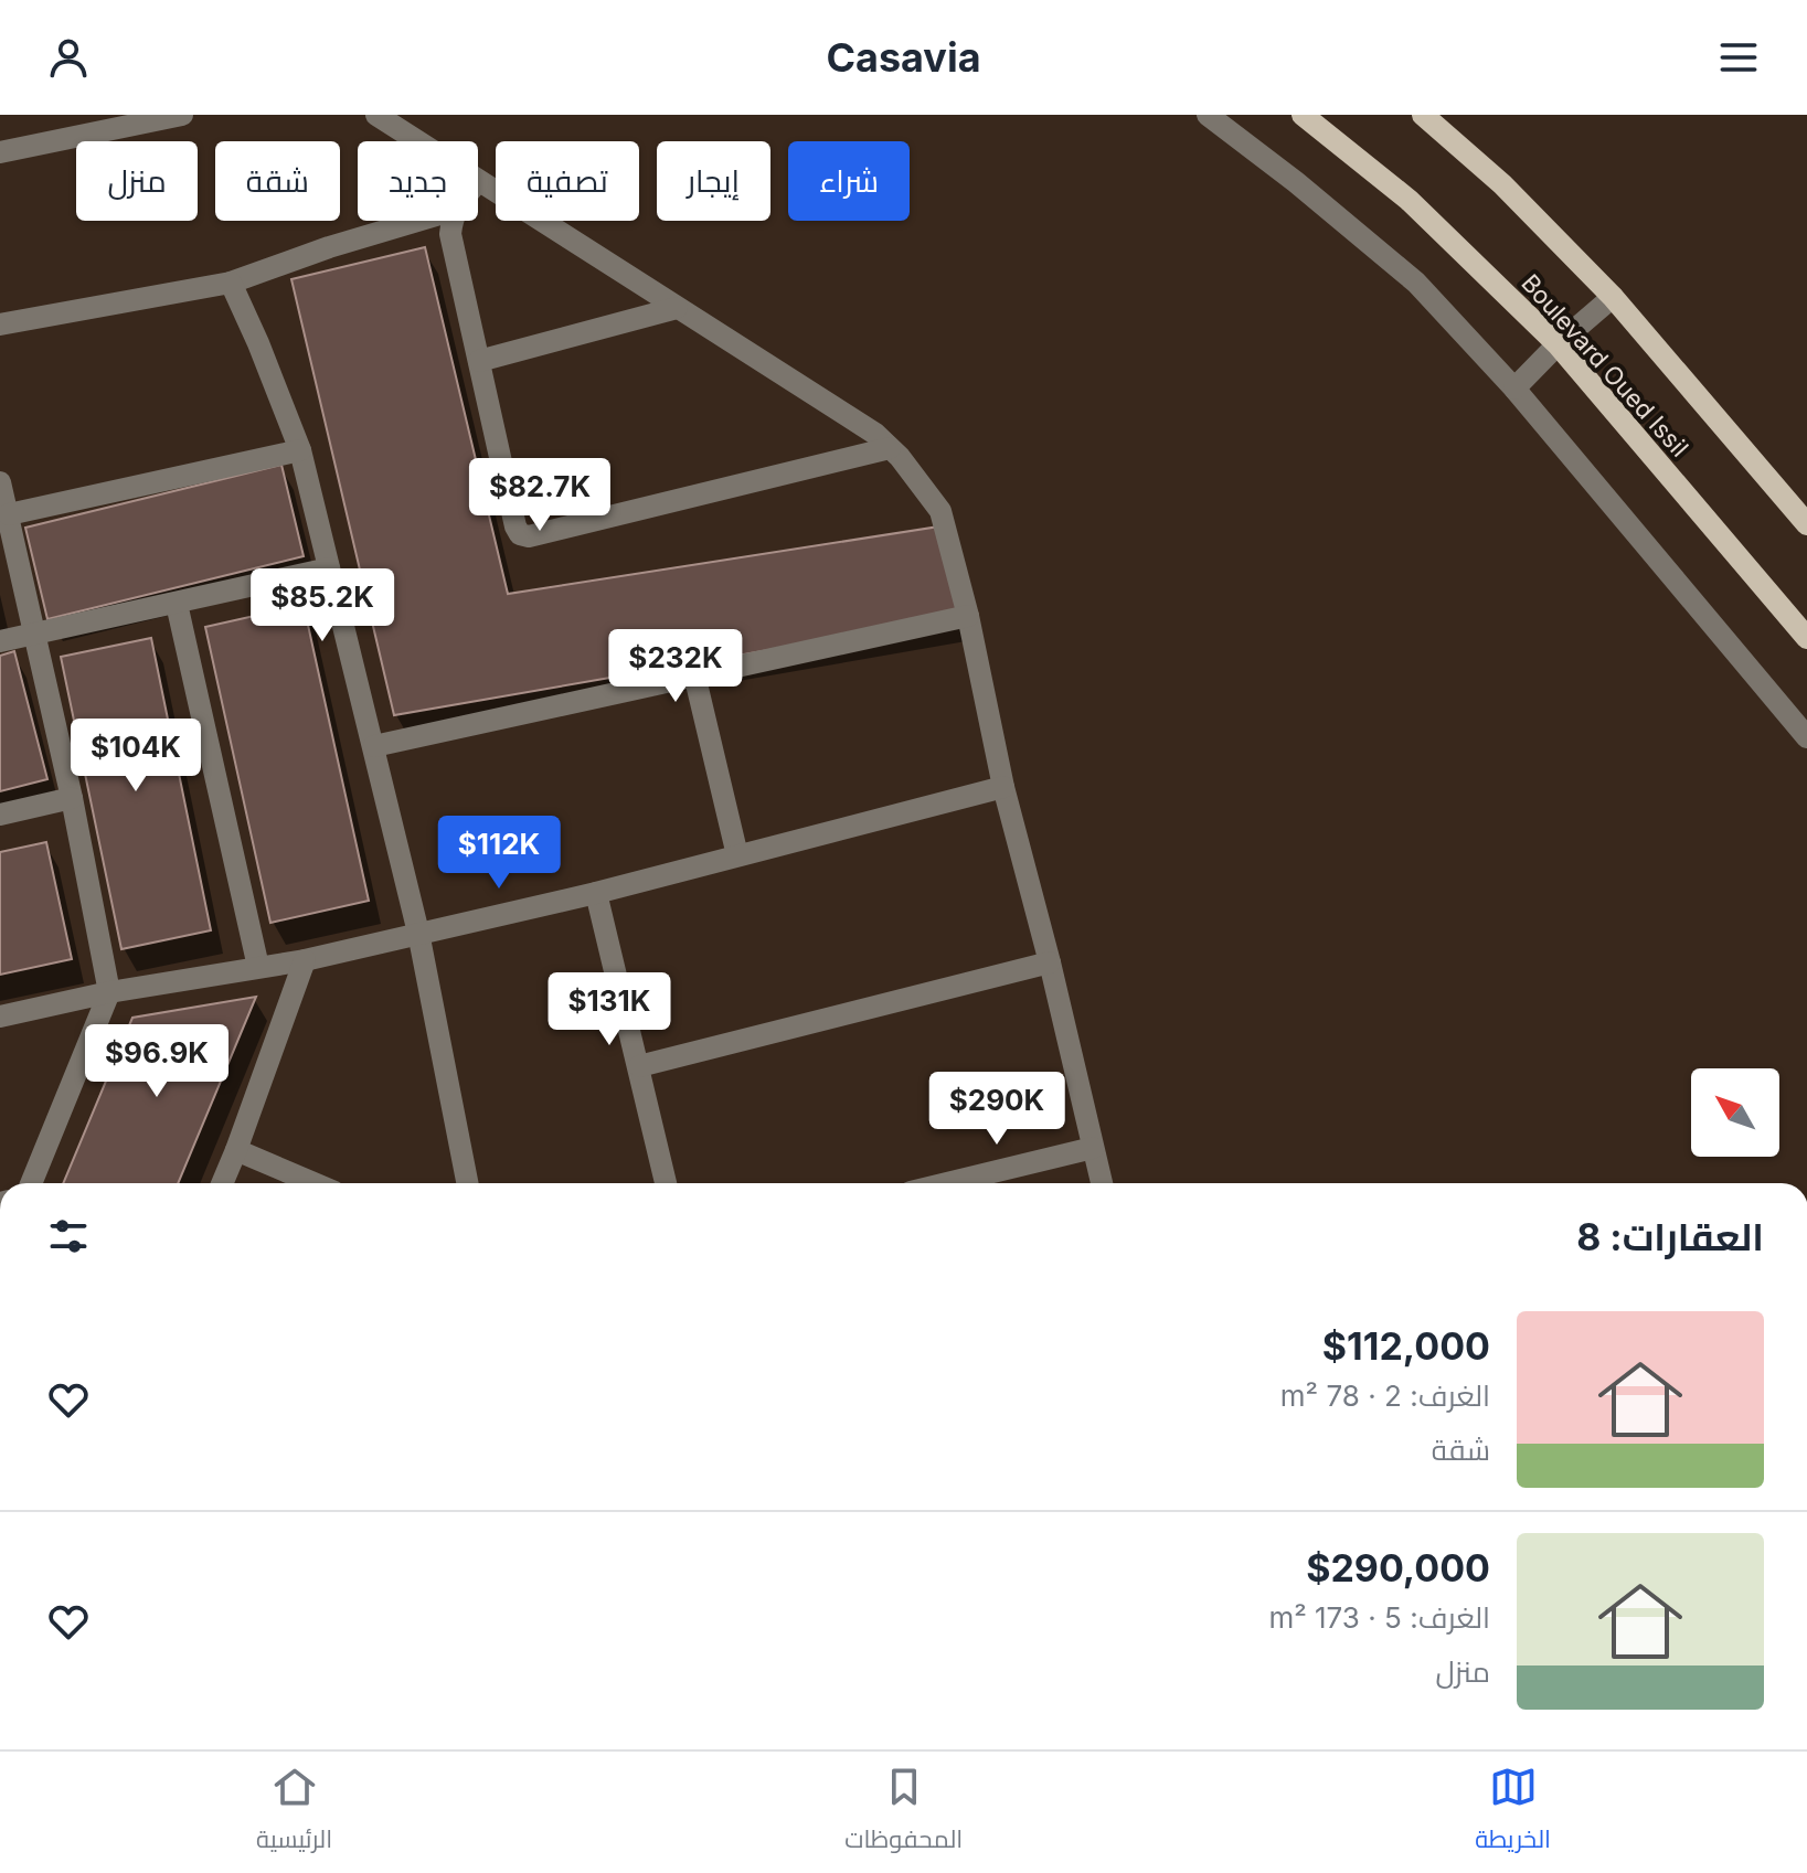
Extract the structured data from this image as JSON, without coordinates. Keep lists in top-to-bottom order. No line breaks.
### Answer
{"streets":{"main road":["Boulevard Oued Issil"]},"north":"top left","page":{"header":"Casavia","chip":["شراء","إيجار","تصفية","جديد","شقة","منزل"],"price":["$82.7K","$85.2K","$232K","$104K","$112K","$131K","$96.9K","$290K"],"heading":"العقارات: 8","list":[{"name":"$112,000","note":"الغرف: 2 · 78 m² · شقة"},{"name":"$290,000","note":"الغرف: 5 · 173 m² · منزل"}],"tabs":["الخريطة","المحفوظات","الرئيسية"]}}
